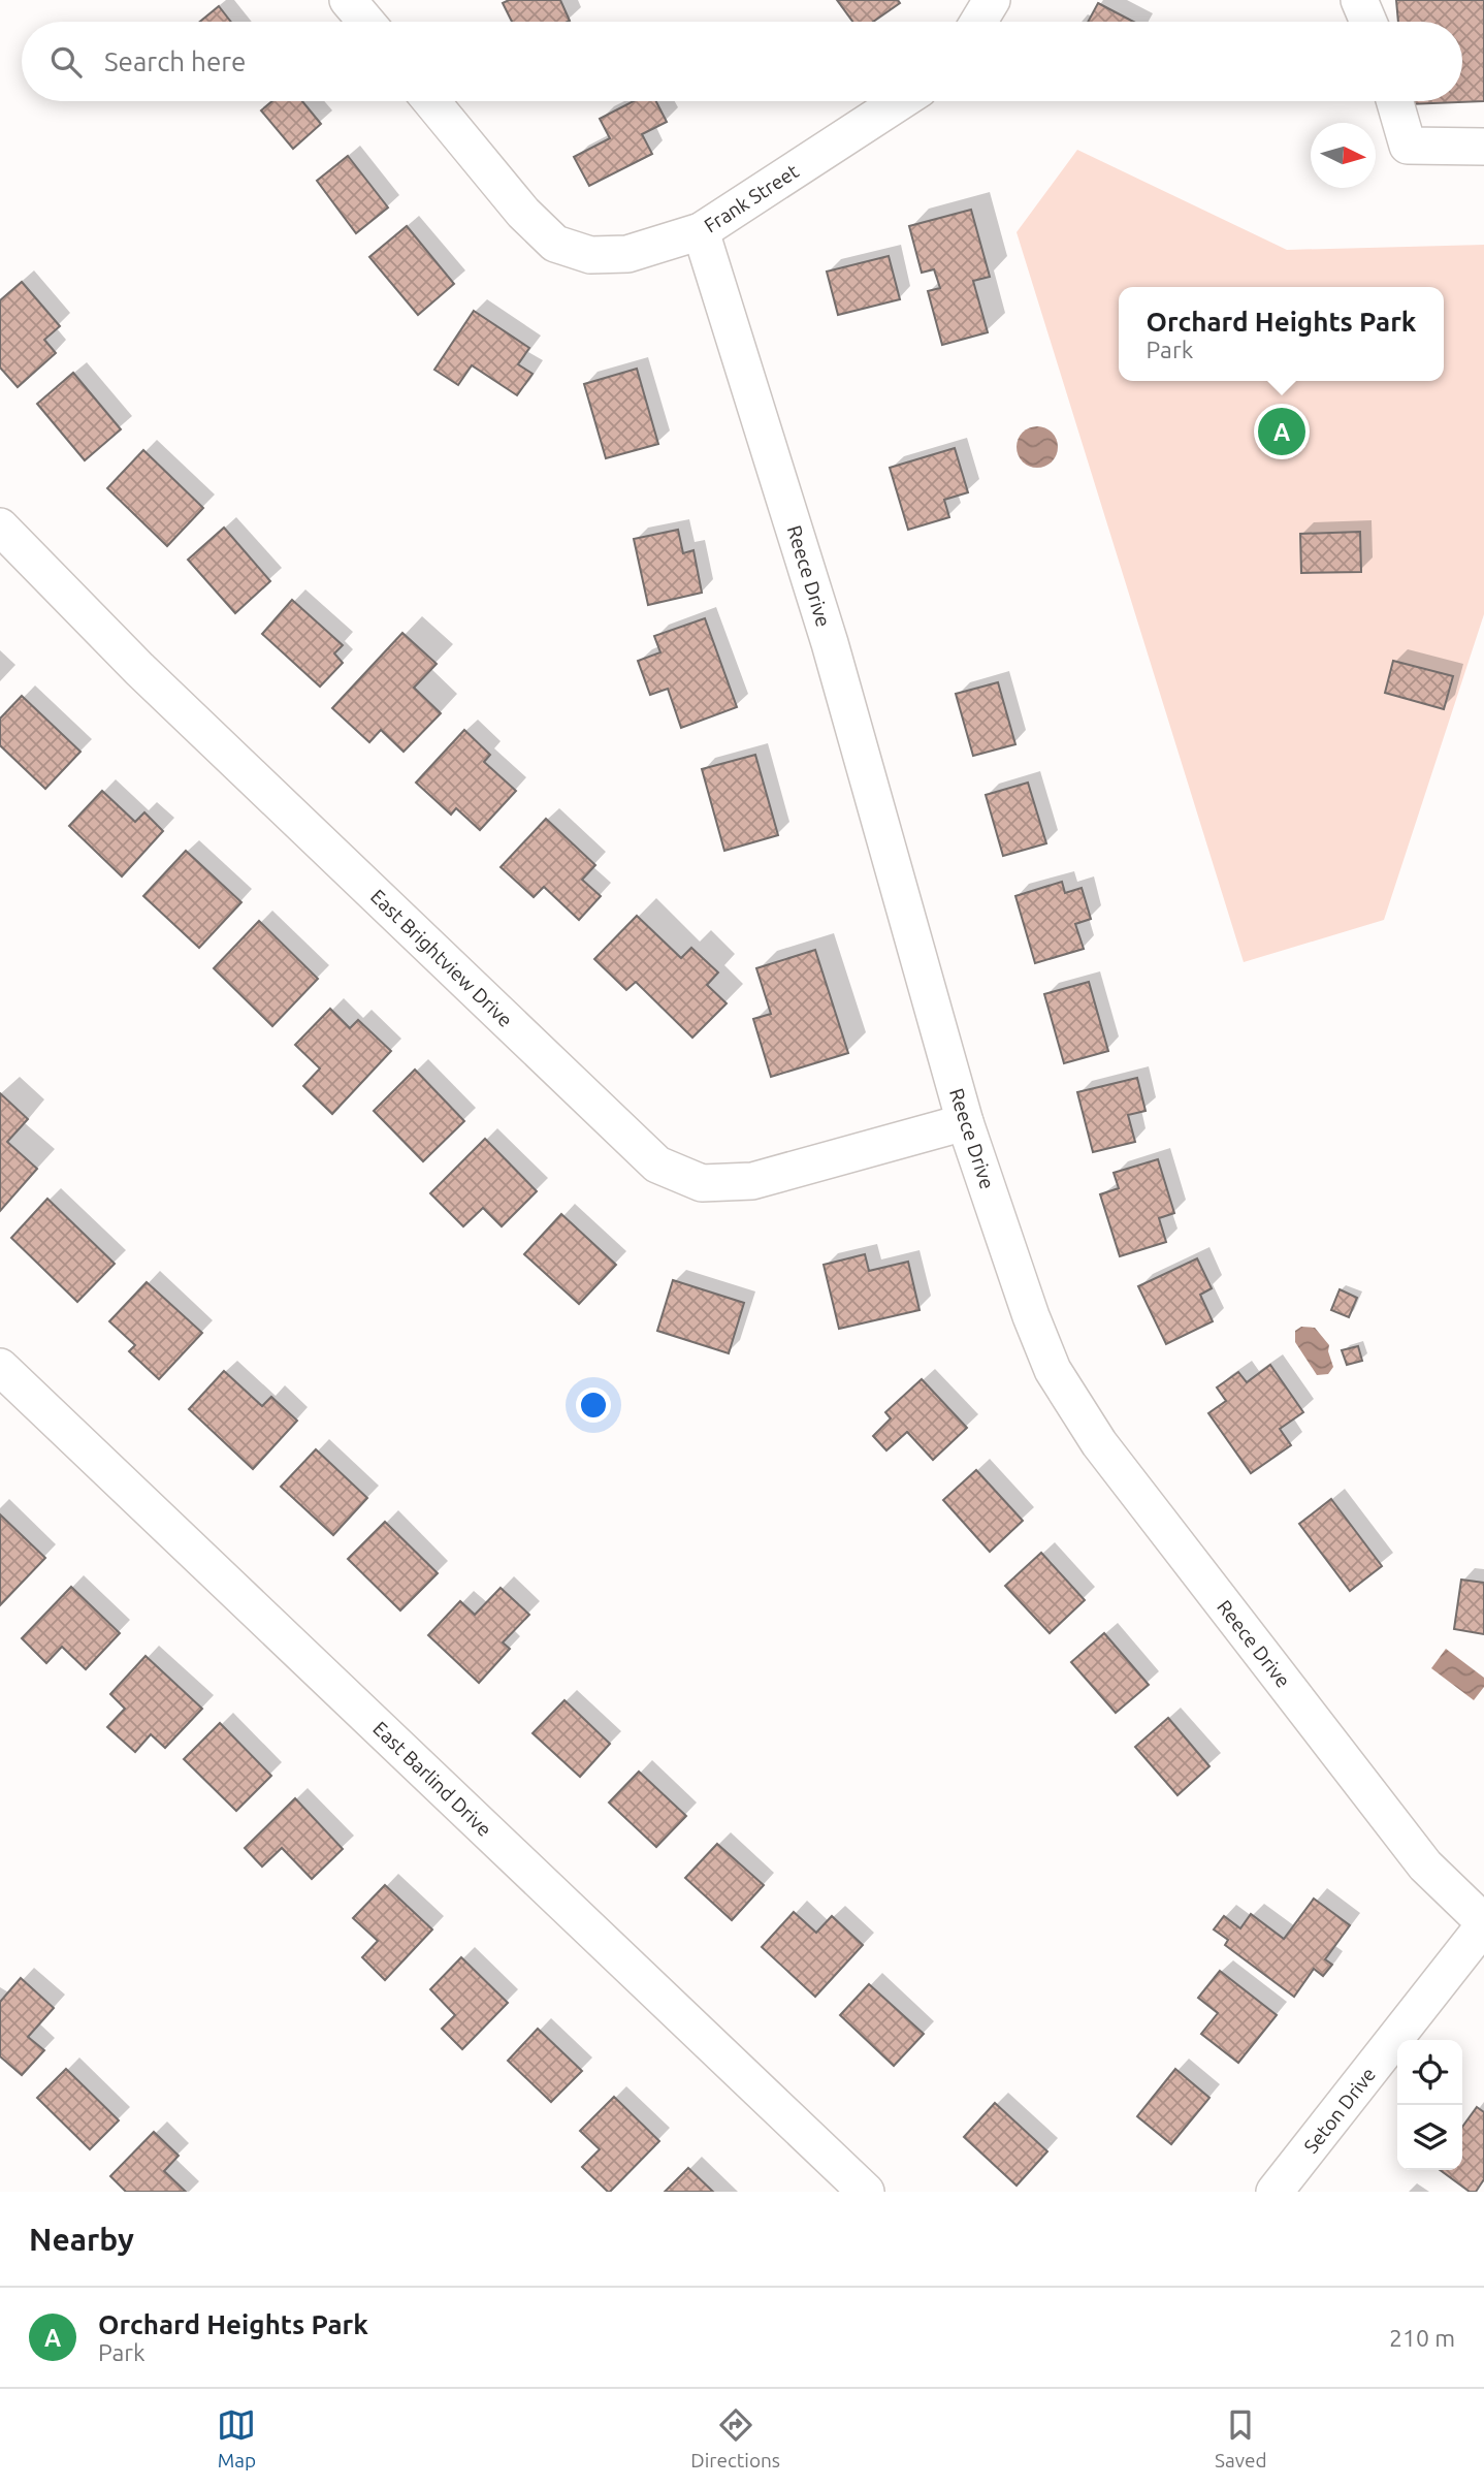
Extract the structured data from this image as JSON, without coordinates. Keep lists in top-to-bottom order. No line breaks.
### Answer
{"streets":{"street":["Frank Street","Reece Drive","East Brightview Drive","East Barlind Drive","Seton Drive"]},"crossings":[["Frank Street","Reece Drive"],["Reece Drive","East Brightview Drive"],["Reece Drive","Seton Drive"]],"north":"right","page":{"search":"Search here","popup":["Orchard Heights Park","Park"],"pins":"A","heading":"Nearby","list":[{"mark":"A","name":"Orchard Heights Park","note":"Park","value":"210 m"}],"nav":["Map","Directions","Saved"]}}
